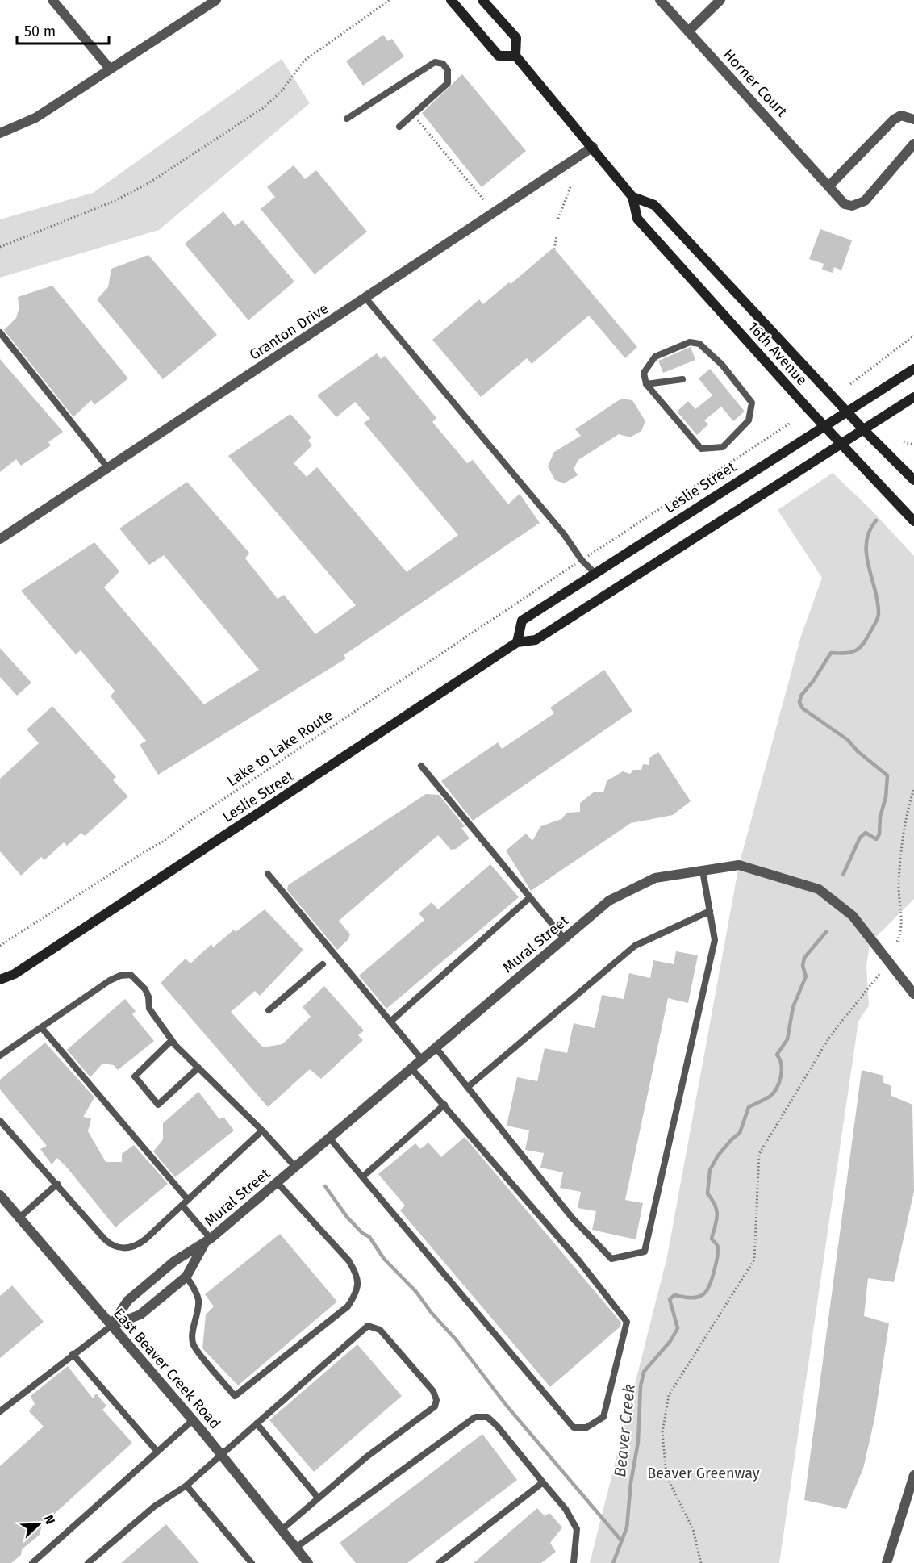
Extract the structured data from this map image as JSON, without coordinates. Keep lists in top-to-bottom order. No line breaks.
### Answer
{"streets":{"main road":["16th Avenue","Leslie Street"],"street":["Horner Court","Granton Drive","Mural Street","East Beaver Creek Road"],"path":["Lake to Lake Route"]},"crossings":[["Granton Drive","16th Avenue"],["16th Avenue","Leslie Street"],["Mural Street","East Beaver Creek Road"]],"water":["Beaver Creek"],"parks":["Beaver Greenway"],"scale_bar":"50 m","north":"top right"}
